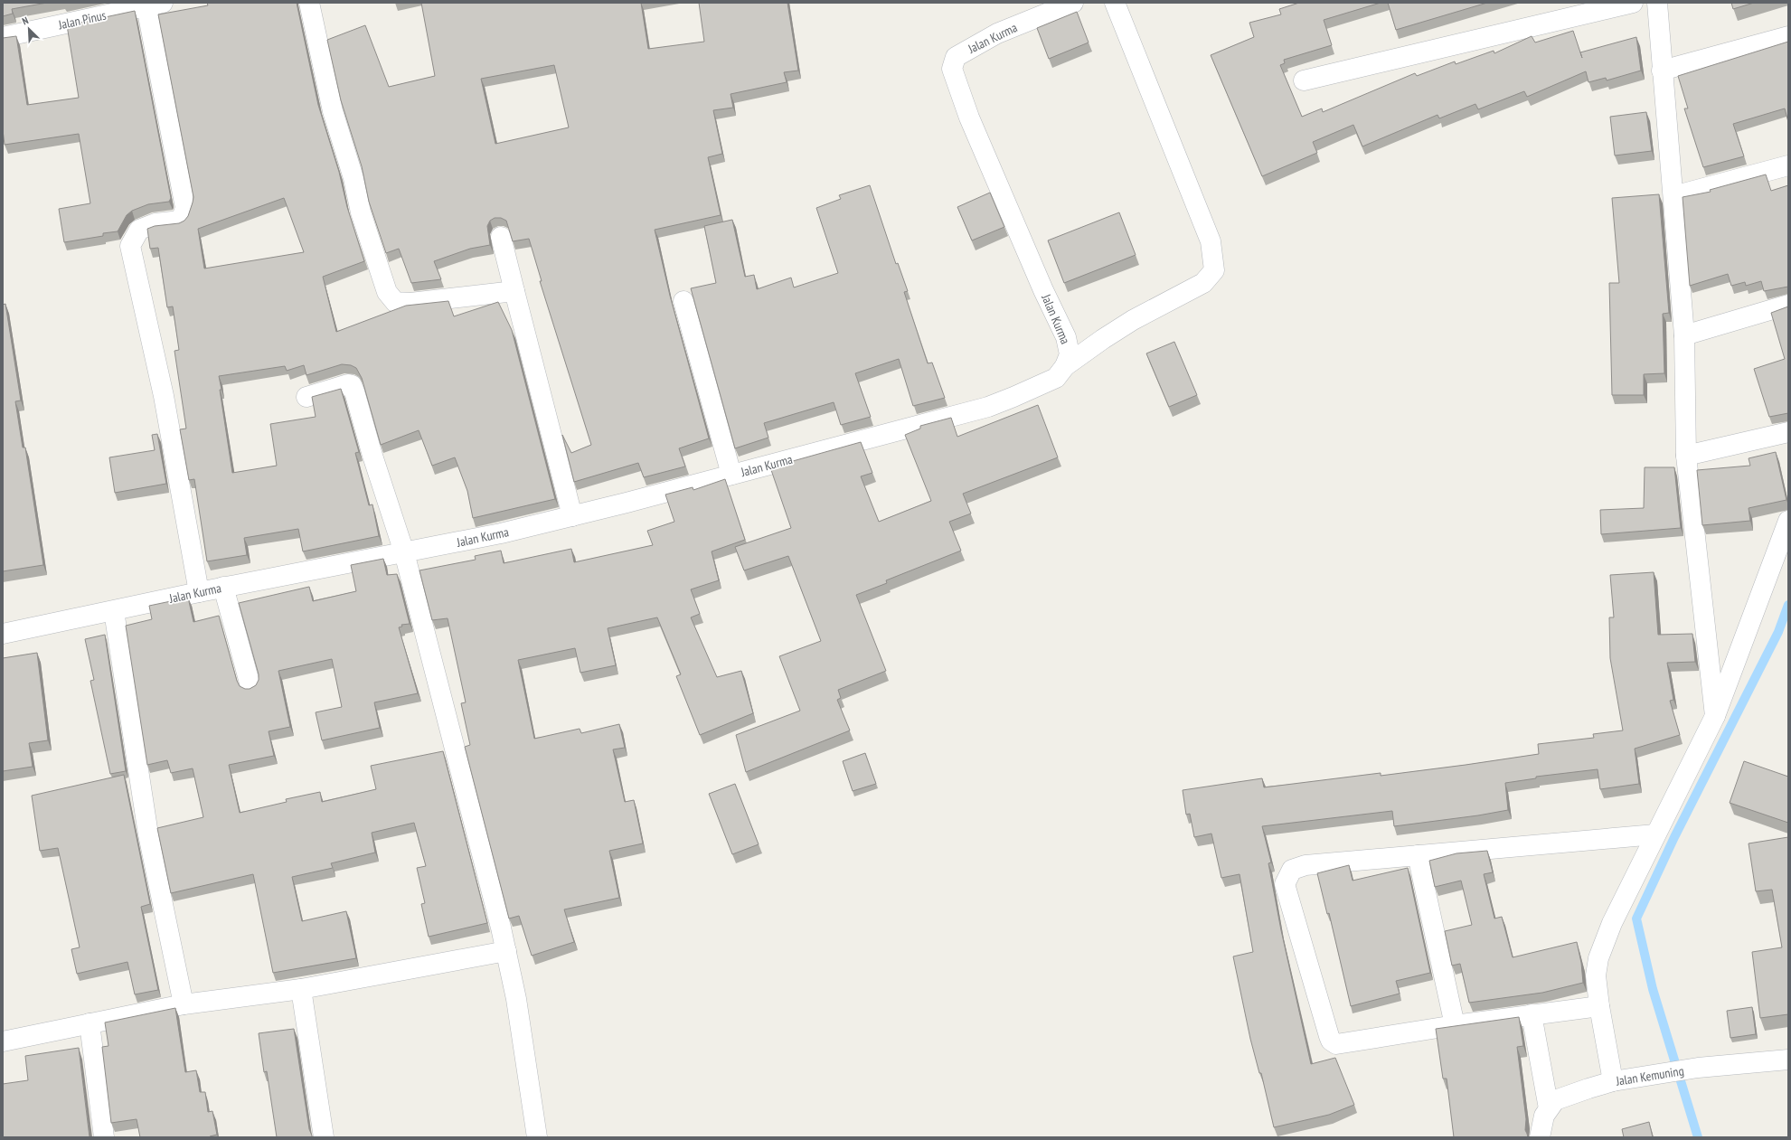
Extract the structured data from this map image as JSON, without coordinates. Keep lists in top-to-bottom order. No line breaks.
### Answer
{"streets":{"street":["Jalan Pinus","Jalan Kurma","Jalan Kemuning"]},"north":"top left"}
